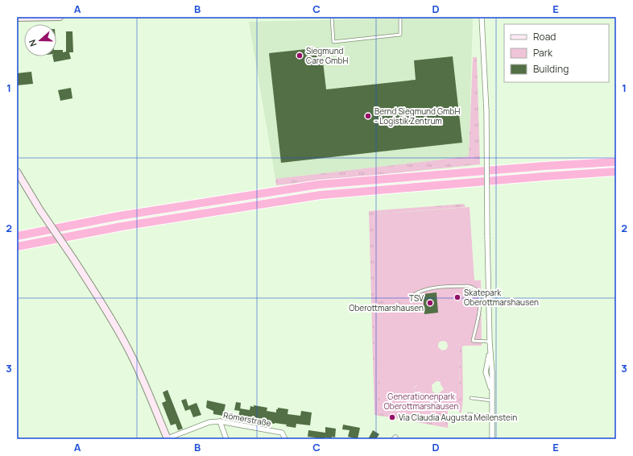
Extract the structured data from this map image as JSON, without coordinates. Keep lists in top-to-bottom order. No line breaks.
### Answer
{"streets":{"street":["Römerstraße"]},"parks":["Generationenpark Oberottmarshausen"],"places":["Siegmund Care GmbH","Bernd Siegmund GmbH - Logistik Zentrum","Skatepark Oberottmarshausen","TSV Oberottmarshausen","Via Claudia Augusta Meilenstein"],"legend":["Road","Park","Building"],"north":"left","grid":{"columns":["A","B","C","D","E"],"rows":["1","2","3"]}}
